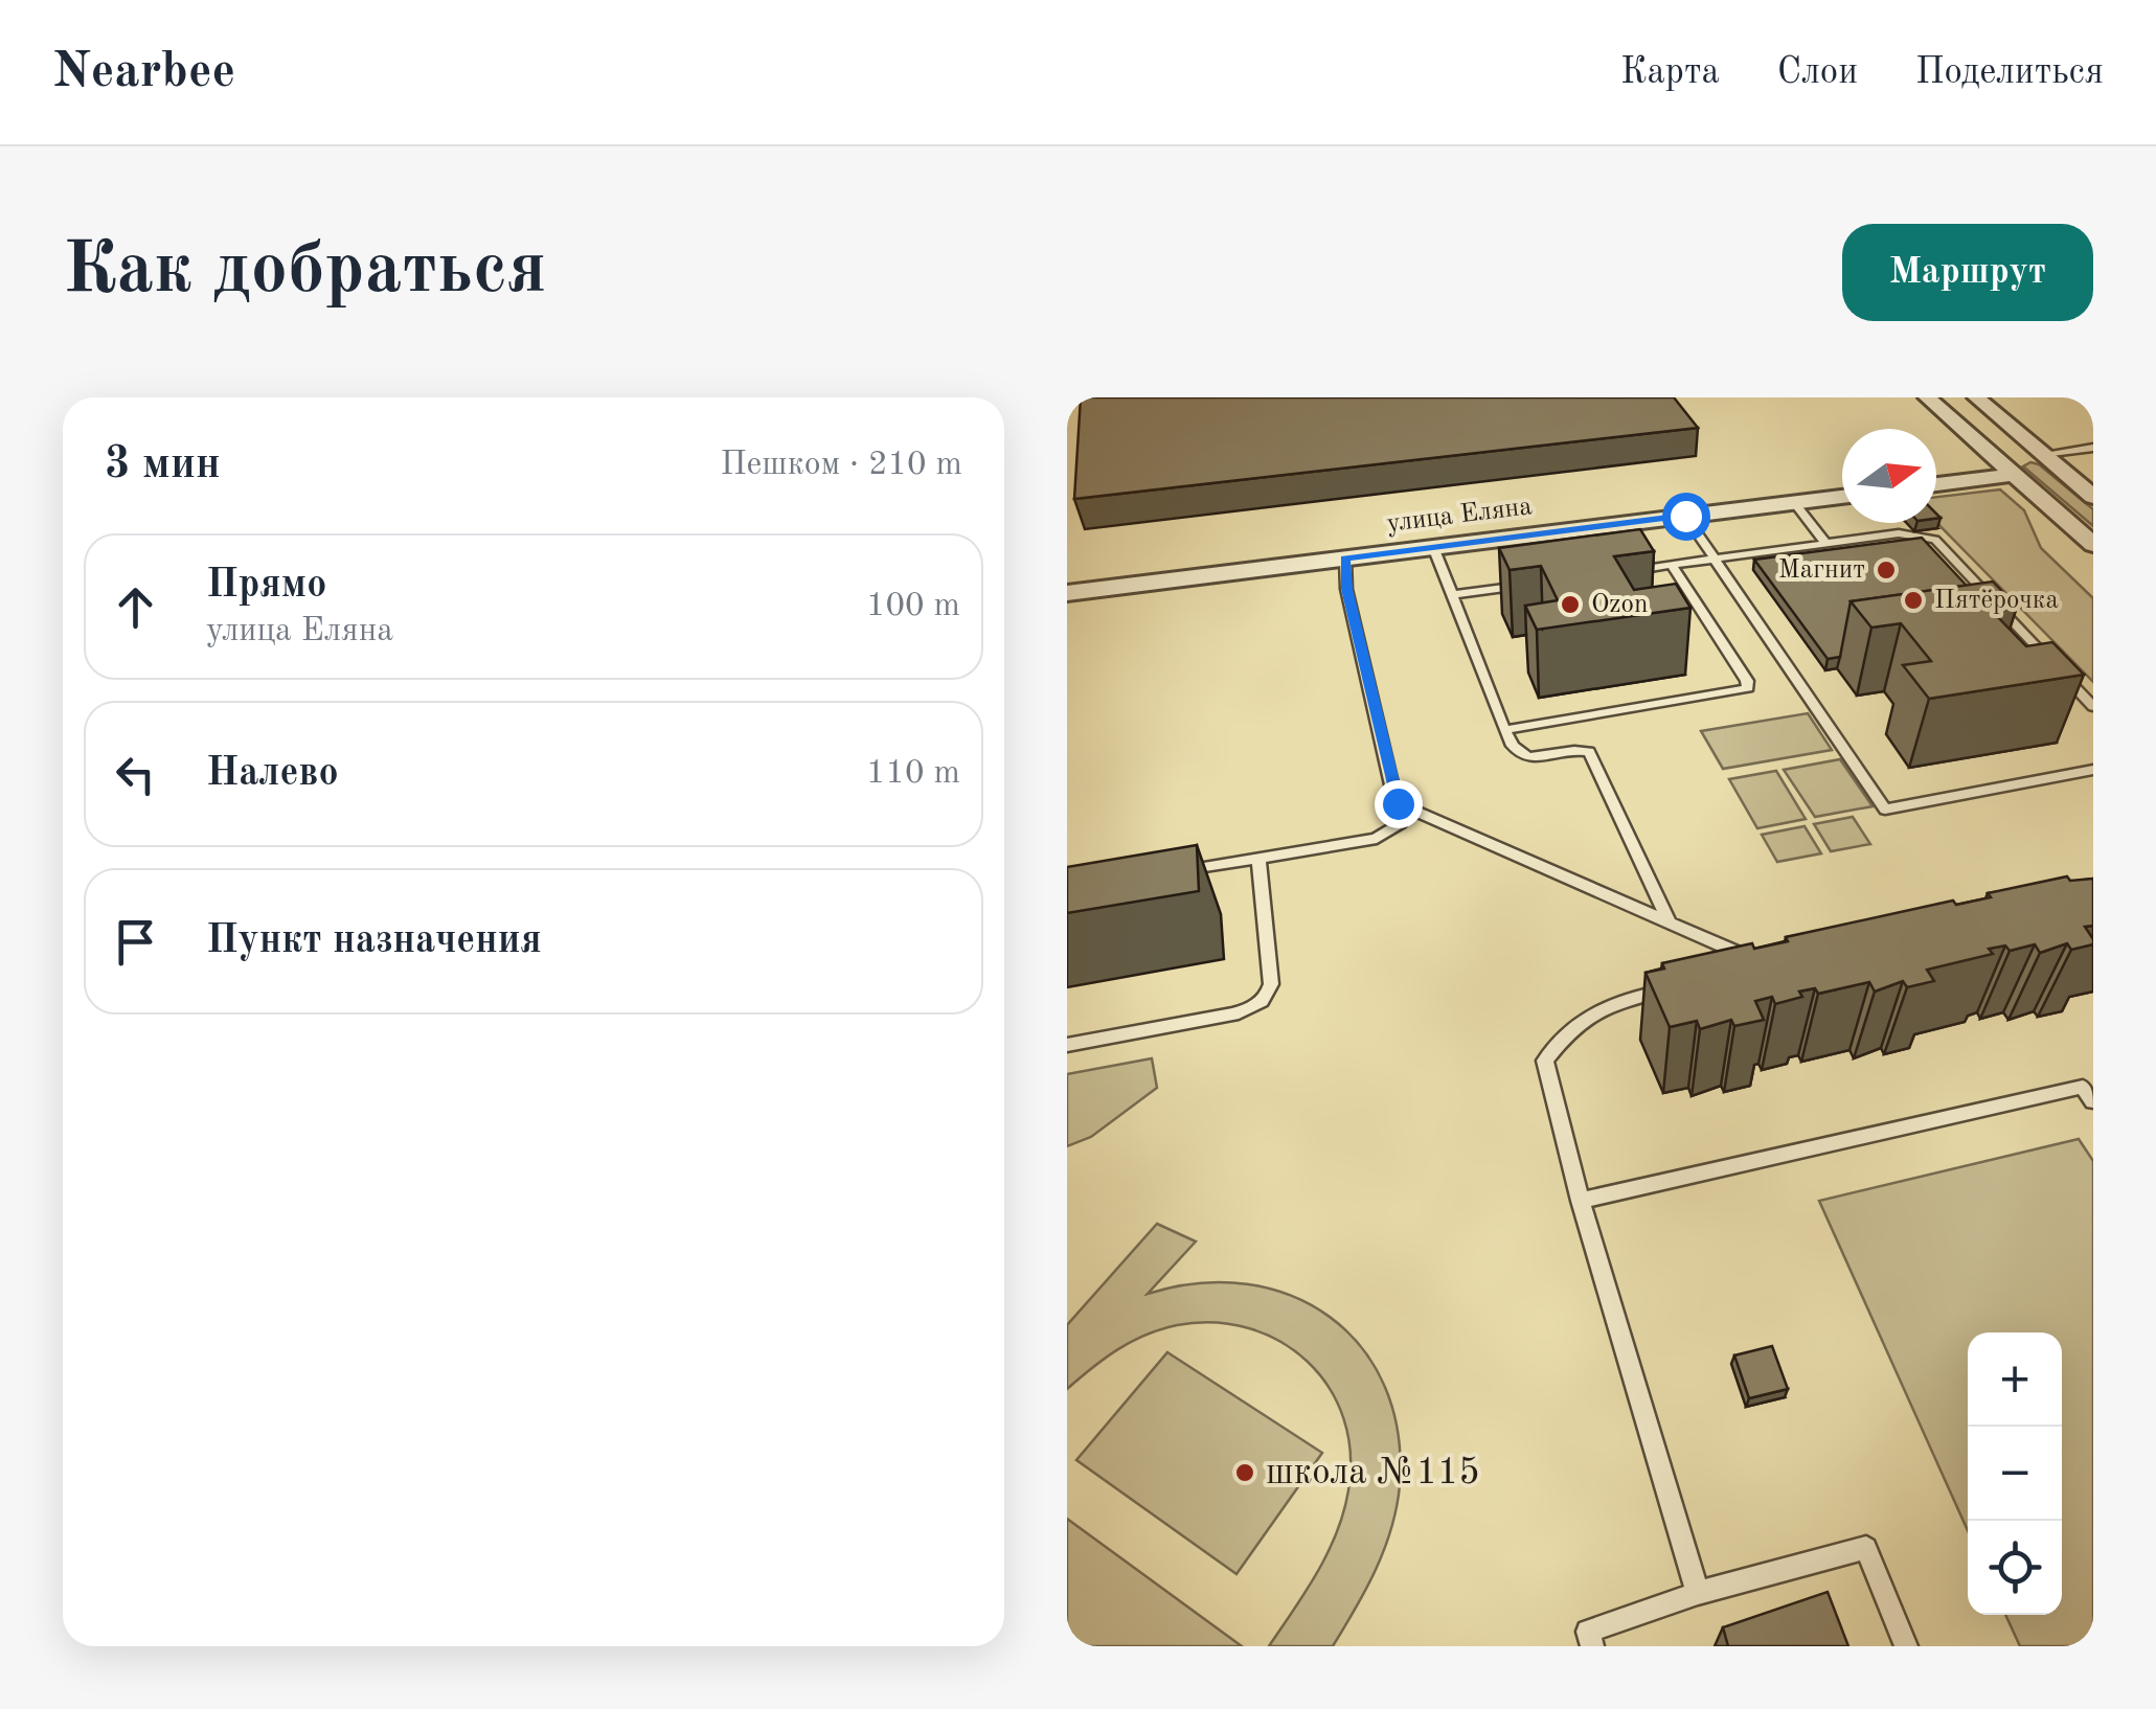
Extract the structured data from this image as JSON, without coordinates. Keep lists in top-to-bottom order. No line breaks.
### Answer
{"streets":{"street":["улица Еляна"]},"places":["Магнит","Пятёрочка","Ozon","школа №115"],"north":"right","page":{"header":"Nearbee","nav":["Карта","Слои","Поделиться"],"buttons":"Маршрут","title":"Как добраться","heading":["3 мин","Пешком · 210 m"],"list":[["Прямо","улица Еляна","100 m"],["Налево","110 m"],"Пункт назначения"],"map_buttons":["+","−"]}}
